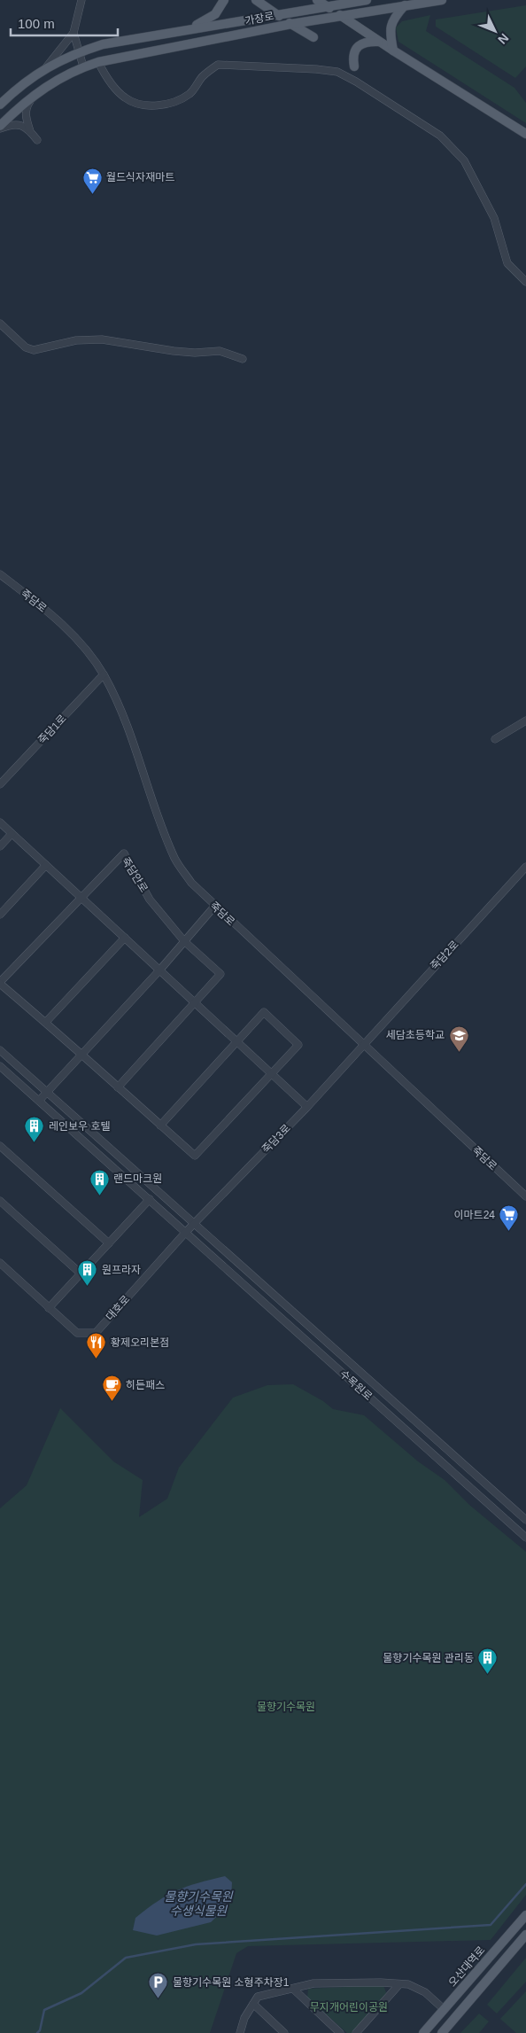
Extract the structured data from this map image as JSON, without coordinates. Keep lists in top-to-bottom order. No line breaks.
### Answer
{"streets":{"main road":["가장로","오산대역로"],"street":["죽담로","죽담1로","죽담안로","죽담2로","죽담3로","대호로","수목원로"]},"crossings":[["죽담로","죽담1로"],["죽담로","죽담2로"],["죽담로","죽담3로"],["죽담2로","죽담3로"],["죽담3로","대호로"],["죽담3로","수목원로"],["대호로","수목원로"]],"water":["물향기수목원 수생식물원"],"parks":["물향기수목원","무지개어린이공원"],"places":{"supermarket":["월드식자재마트","이마트24"],"school or university":["세담초등학교"],"building":["레인보우 호텔","랜드마크원","원프라자","물향기수목원 관리동"],"restaurant":["황제오리본점"],"cafe":["히든패스"],"parking":["물향기수목원 소형주차장1"]},"scale_bar":"100 m","north":"bottom right"}
